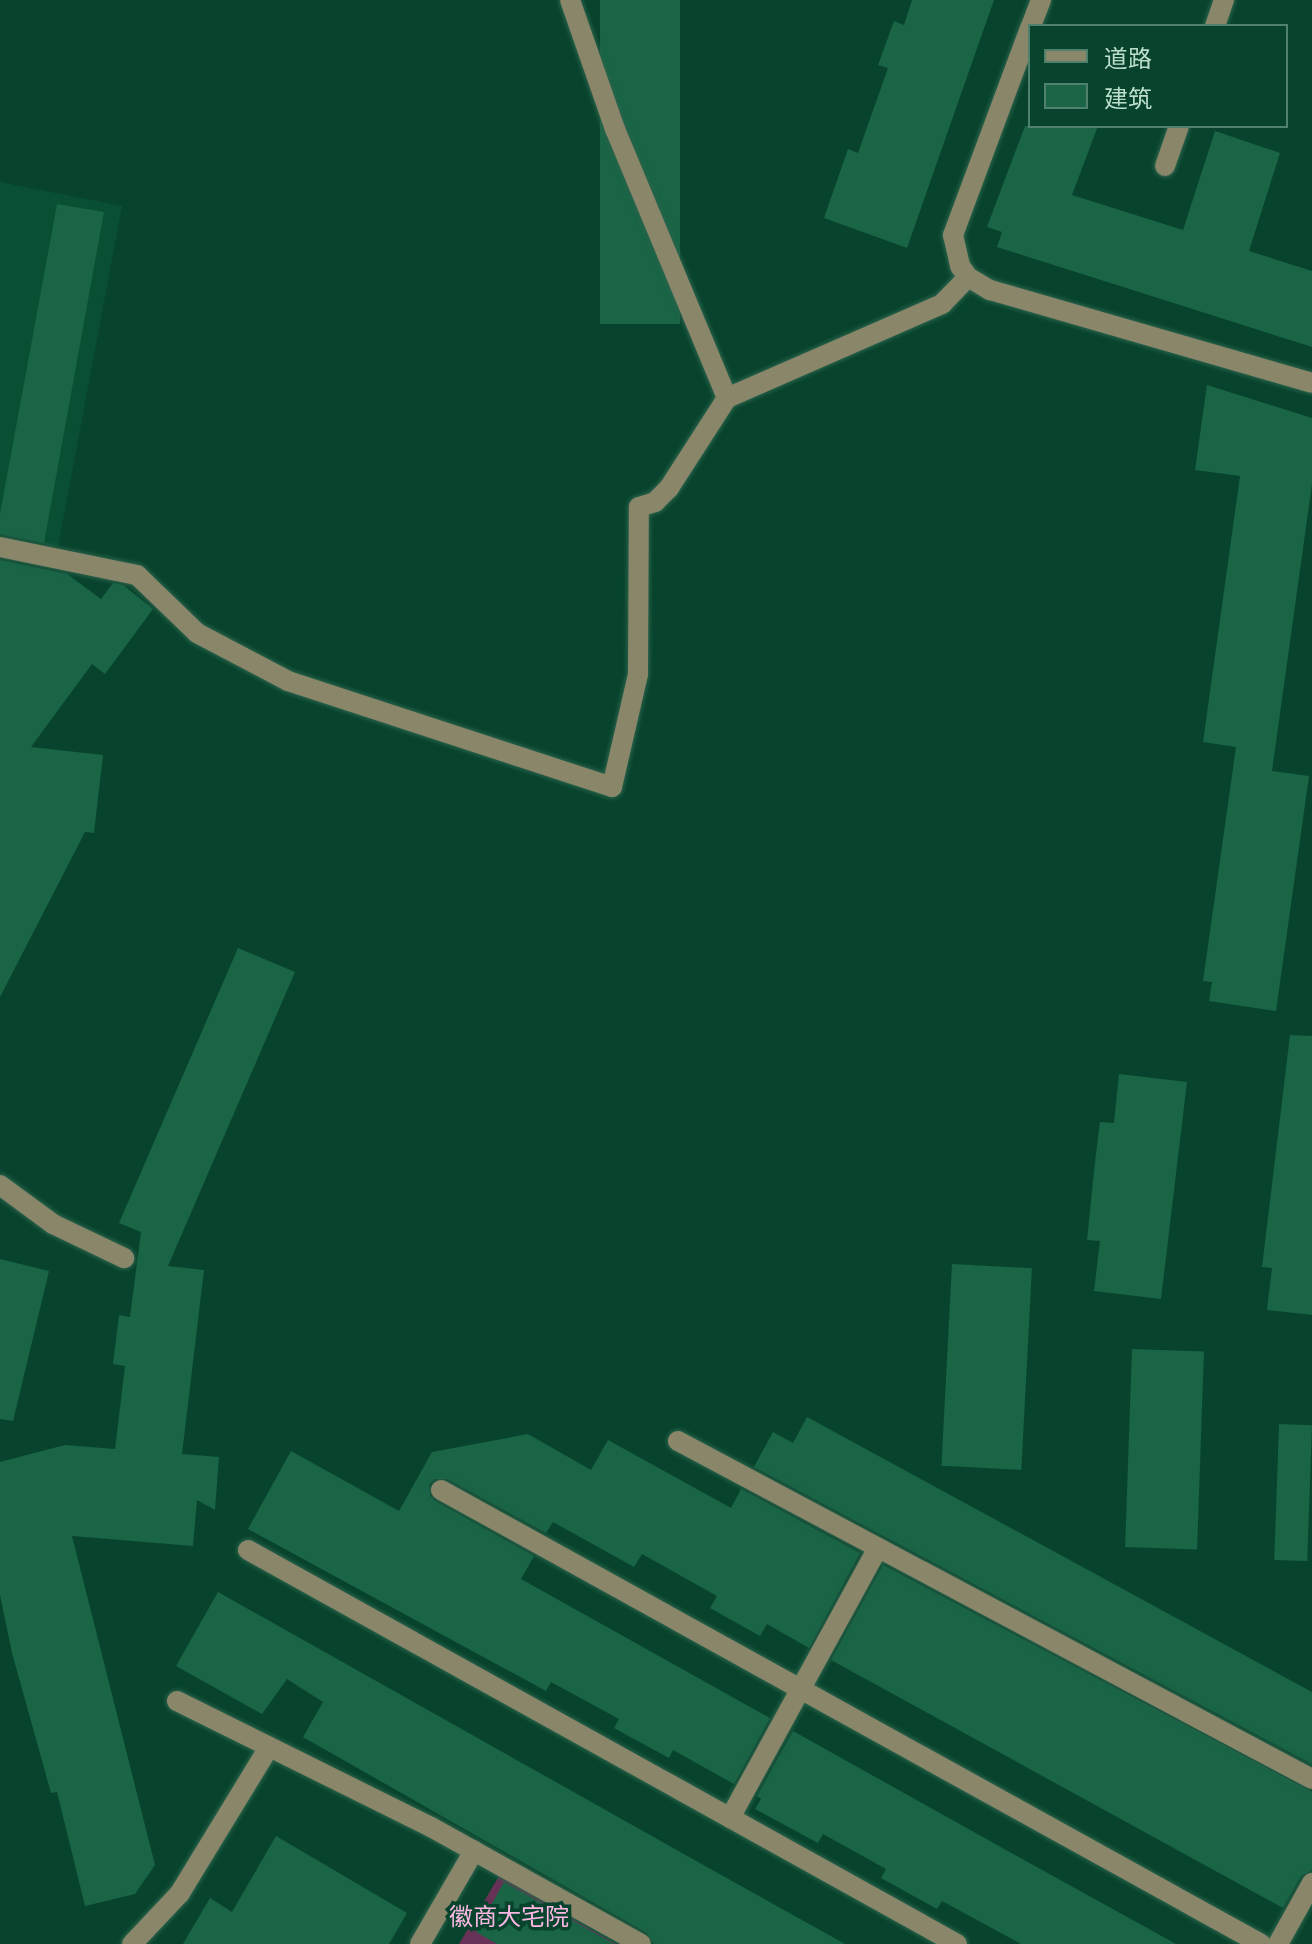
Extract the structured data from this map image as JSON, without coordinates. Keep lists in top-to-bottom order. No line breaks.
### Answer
{"parks":["徽商大宅院"],"legend":["道路","建筑"]}
